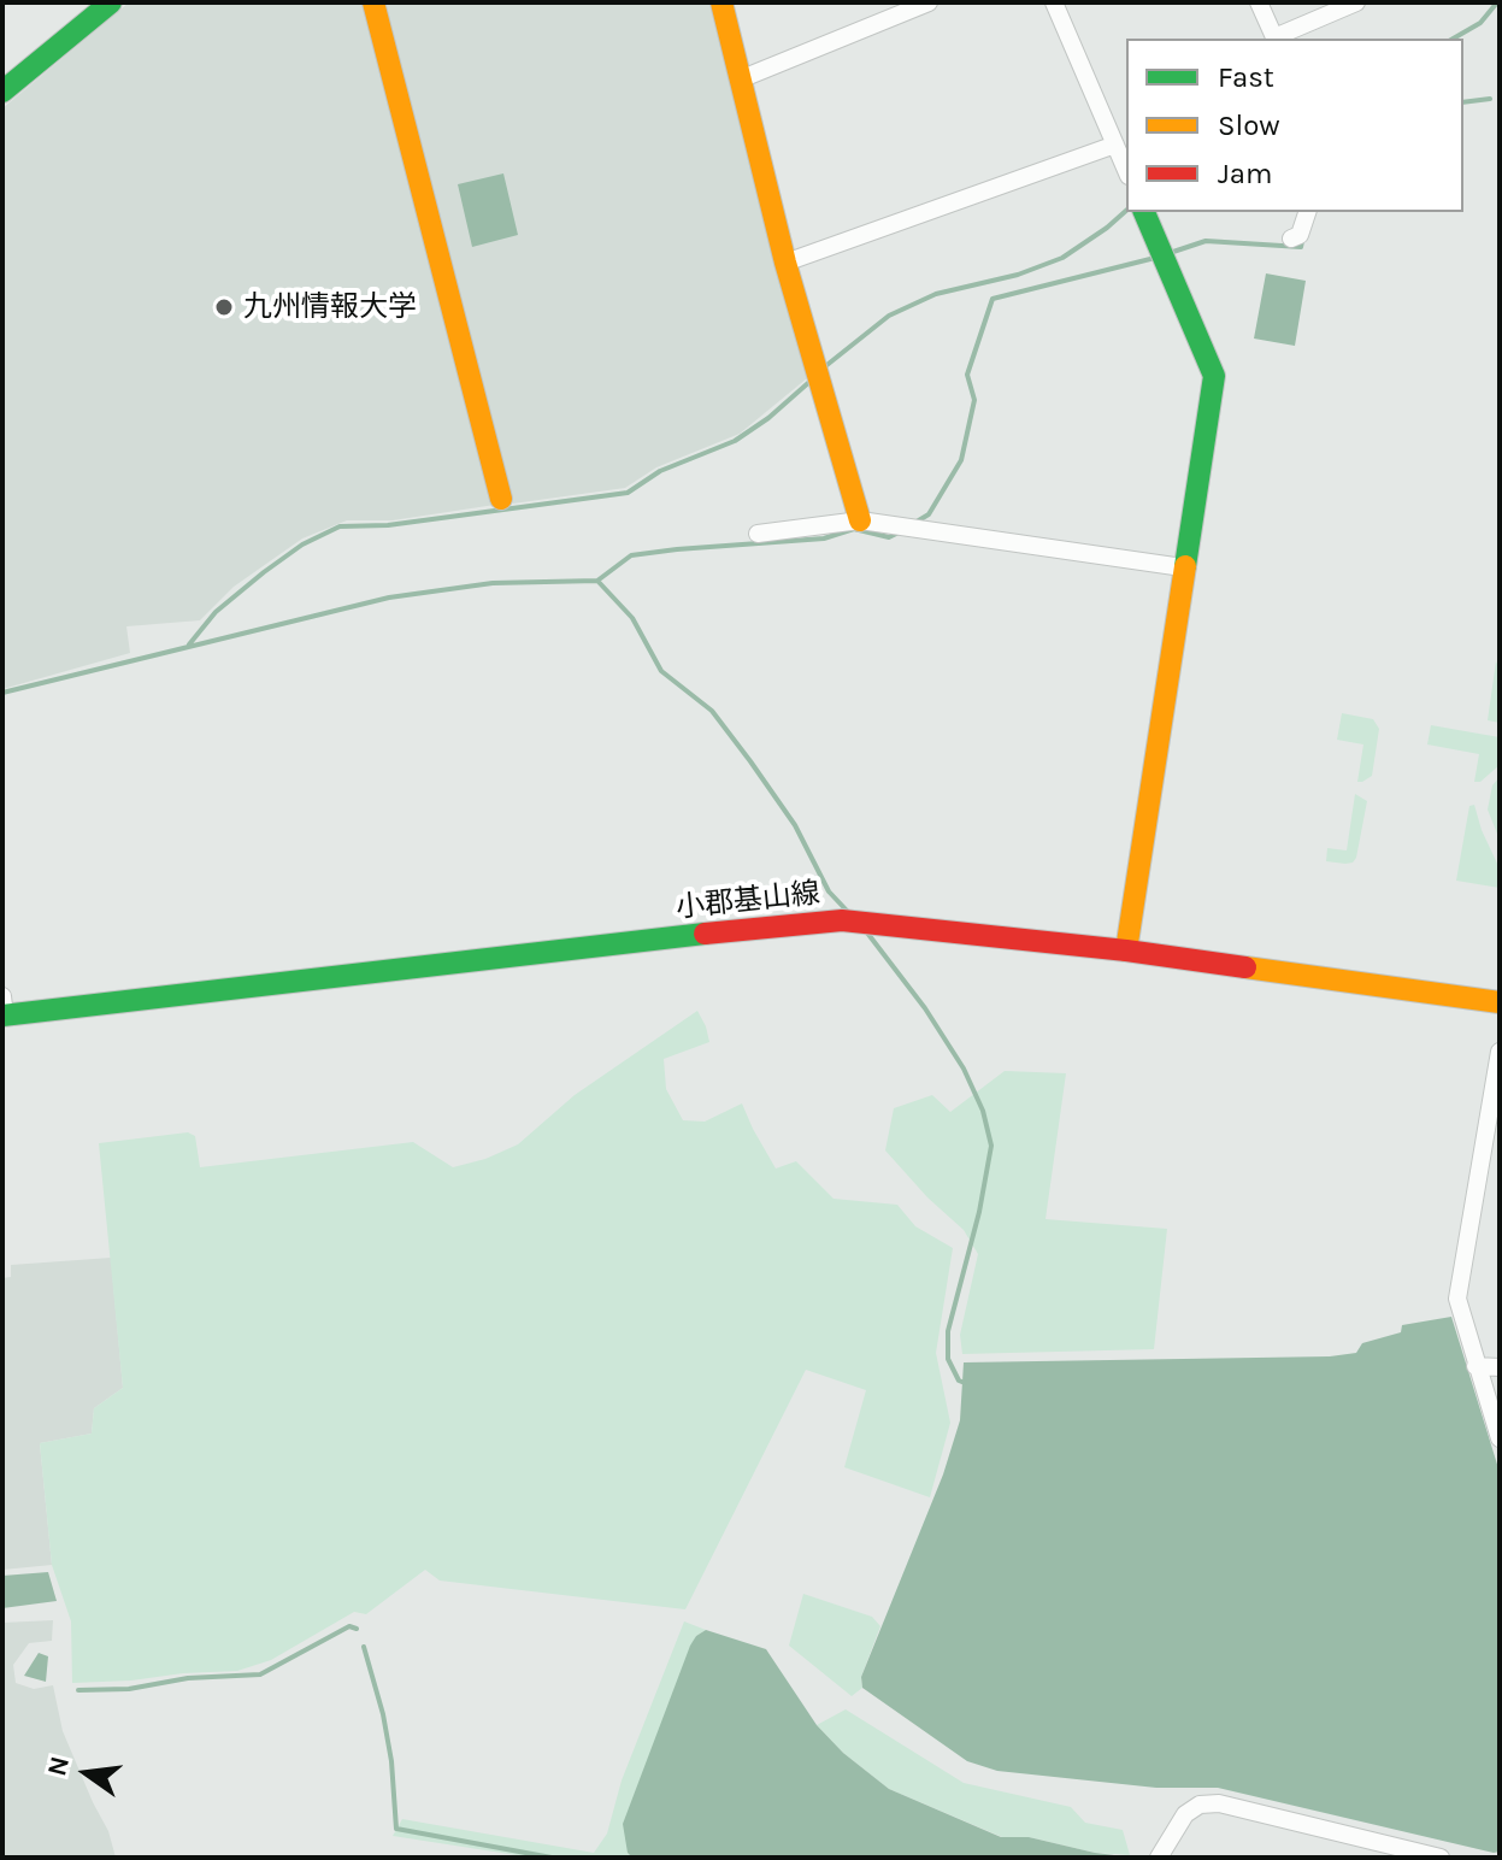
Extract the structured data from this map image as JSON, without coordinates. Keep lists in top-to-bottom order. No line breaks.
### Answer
{"streets":{"street":["小郡基山線"]},"places":["九州情報大学"],"legend":["Fast","Slow","Jam"],"north":"left"}
